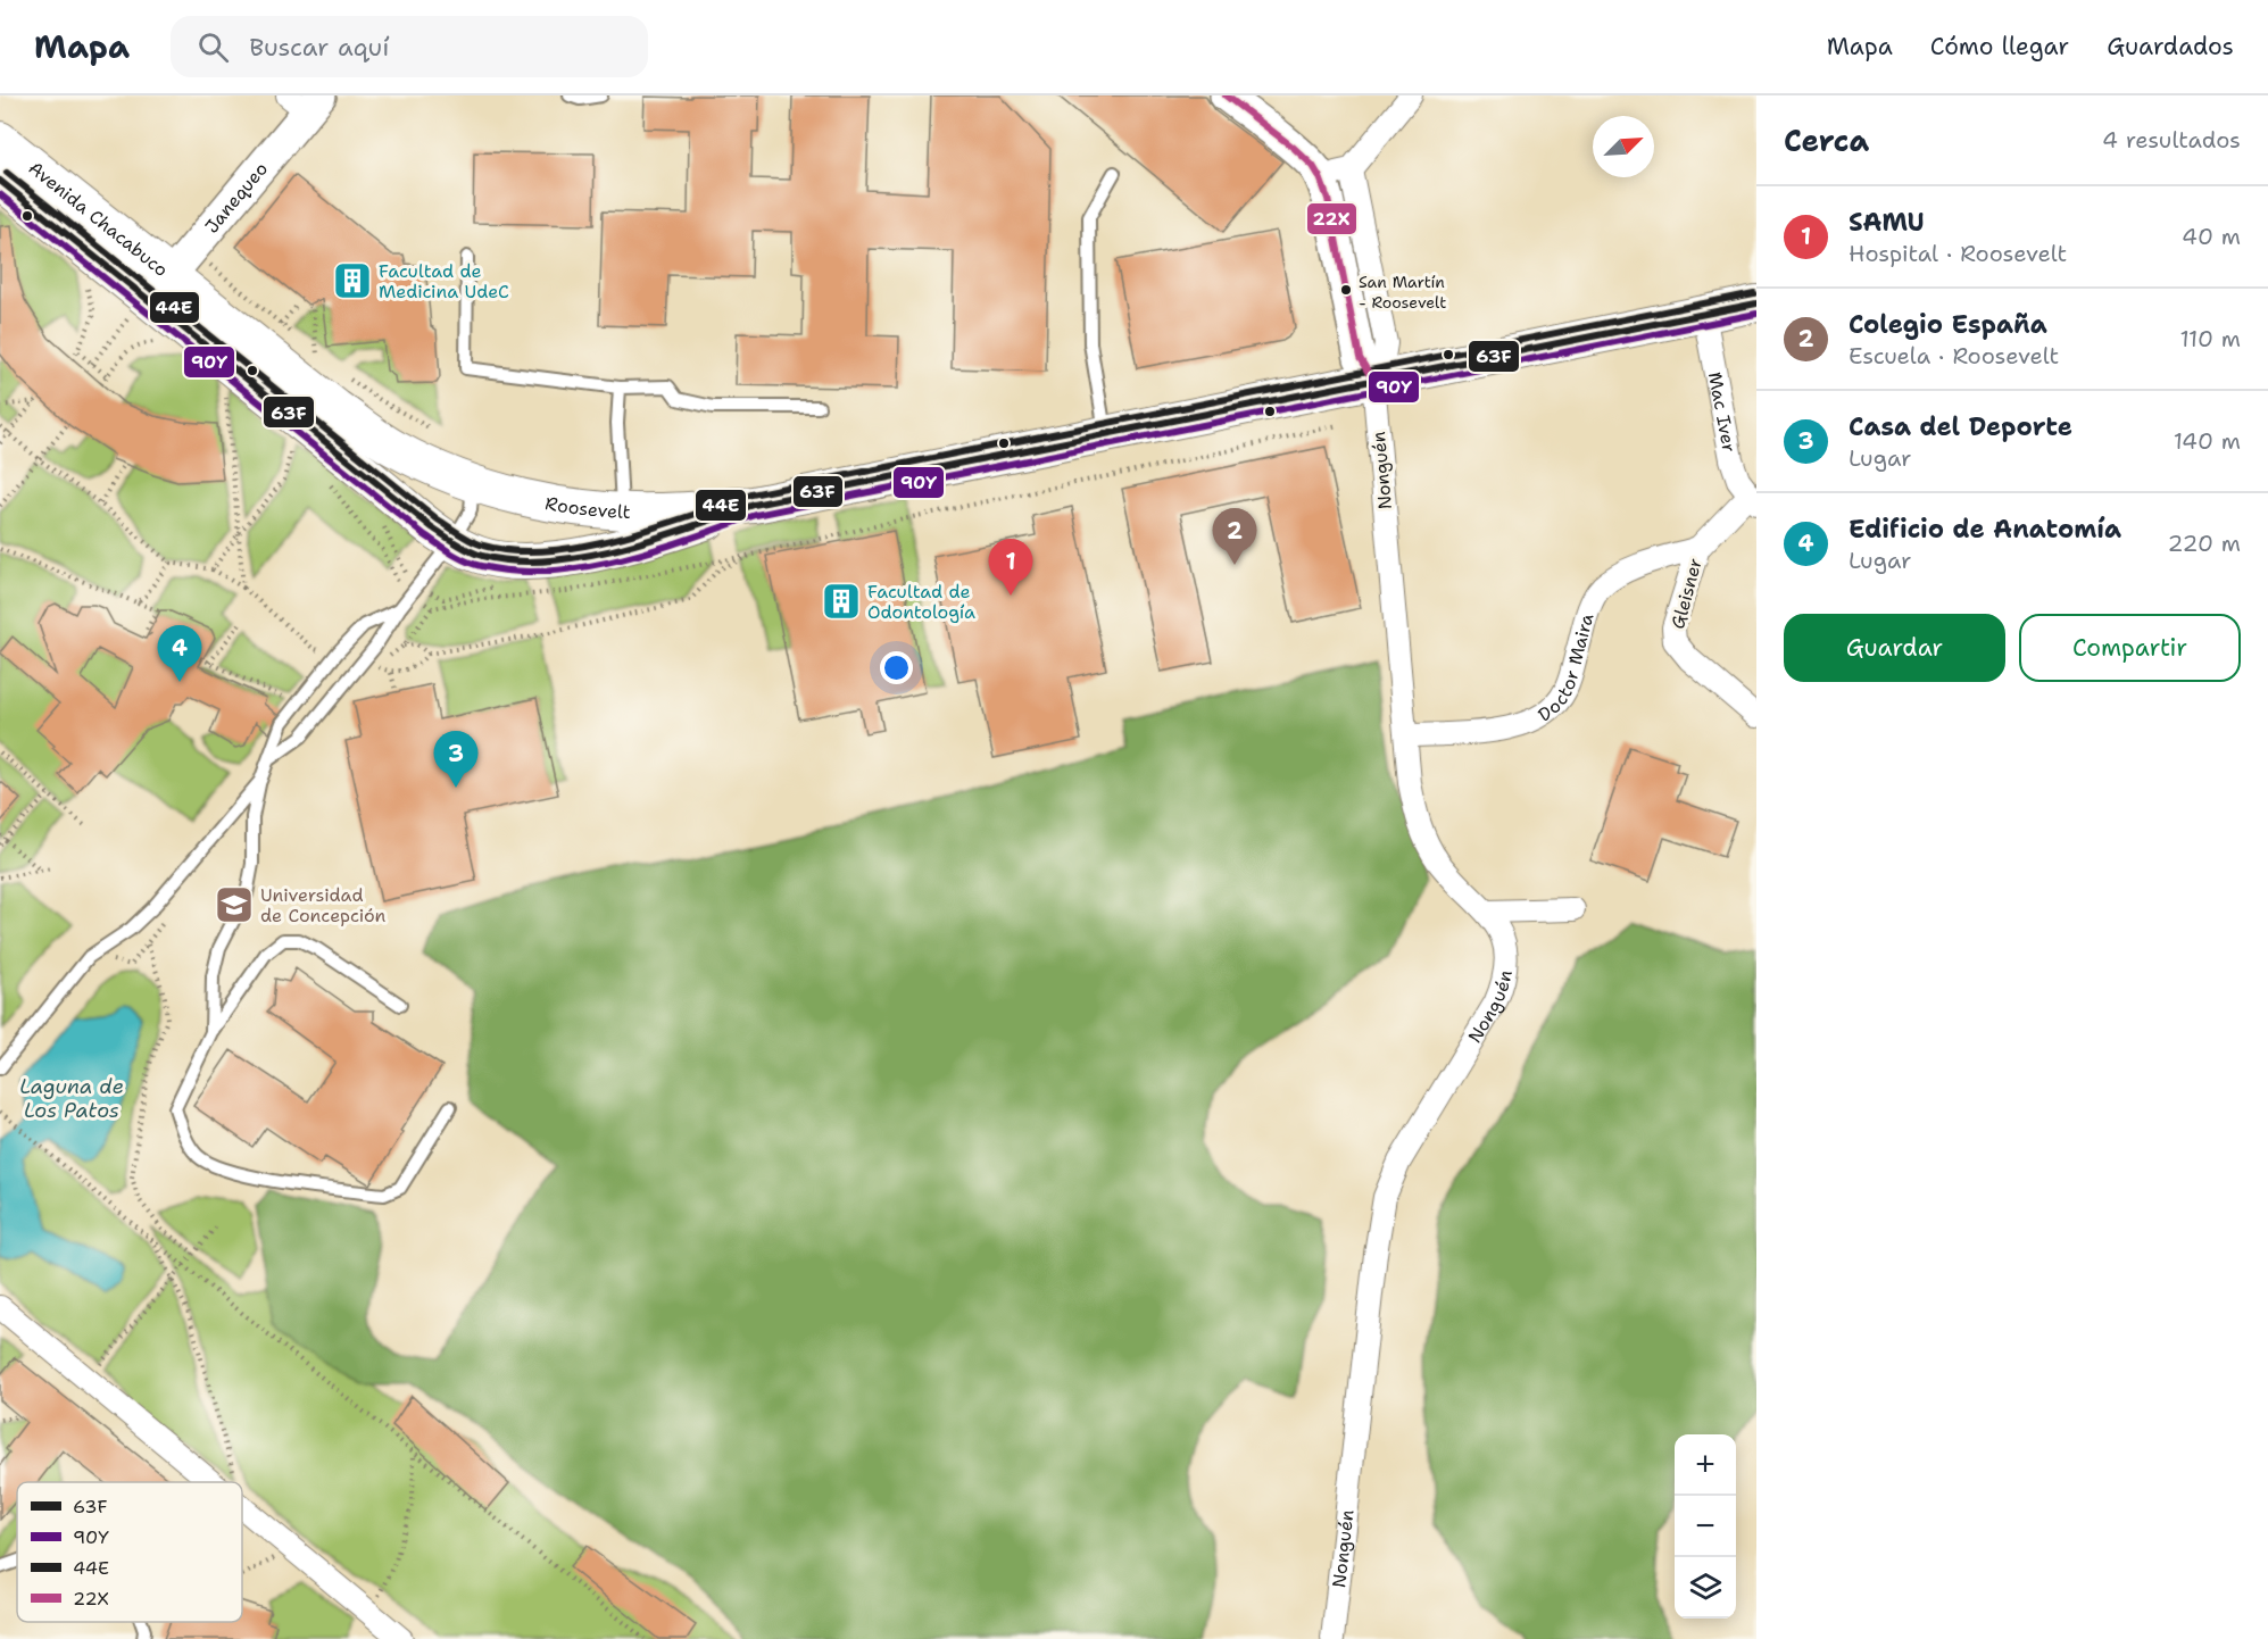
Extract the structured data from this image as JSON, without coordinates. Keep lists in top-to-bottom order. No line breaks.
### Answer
{"streets":{"main road":["Janequeo","Avenida Chacabuco","Roosevelt"],"street":["Mac Iver","Nonguén","Gleisner","Doctor Maira"]},"crossings":[["Janequeo","Avenida Chacabuco"],["Avenida Chacabuco","Roosevelt"],["Mac Iver","Roosevelt"],["Mac Iver","Gleisner"],["Nonguén","Roosevelt"],["Nonguén","Doctor Maira"],["Gleisner","Doctor Maira"]],"water":["Laguna de Los Patos"],"places":{"building":["Facultad de Medicina UdeC","Facultad de Odontología"],"other":["San Martín - Roosevelt"],"school or university":["Universidad de Concepción"]},"lines":["transit line 22X","transit line 44E","transit line 63F","transit line 90Y"],"legend":["63F","90Y","44E","22X"],"north":"top right","page":{"header":"Mapa","search":"Buscar aquí","nav":["Mapa","Cómo llegar","Guardados"],"heading":["Cerca","4 resultados"],"list":[{"mark":"1","name":"SAMU","note":"Hospital · Roosevelt","value":"40 m"},{"mark":"2","name":"Colegio España","note":"Escuela · Roosevelt","value":"110 m"},{"mark":"3","name":"Casa del Deporte","note":"Lugar","value":"140 m"},{"mark":"4","name":"Edificio de Anatomía","note":"Lugar","value":"220 m"}],"pins":["2","1","4","3"],"buttons":["Guardar","Compartir"],"map_buttons":["+","−"]}}
